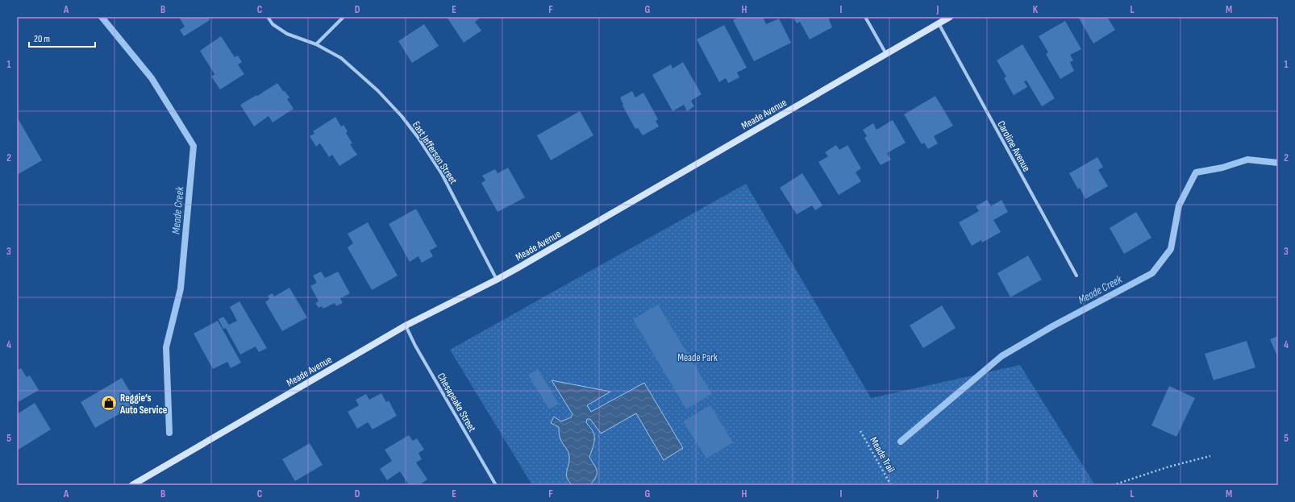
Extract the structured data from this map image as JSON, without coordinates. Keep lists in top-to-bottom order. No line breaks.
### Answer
{"streets":{"main road":["Meade Avenue"],"street":["Caroline Avenue","East Jefferson Street","Chesapeake Street"],"path":["Meade Trail"]},"crossings":[["Meade Avenue","Caroline Avenue"],["Meade Avenue","East Jefferson Street"],["Meade Avenue","Chesapeake Street"]],"water":["Meade Creek"],"parks":["Meade Park"],"places":{"shop":["Reggie’s Auto Service"]},"scale_bar":"20 m","grid":{"columns":["A","B","C","D","E","F","G","H","I","J","K","L","M"],"rows":["1","2","3","4","5"]}}
